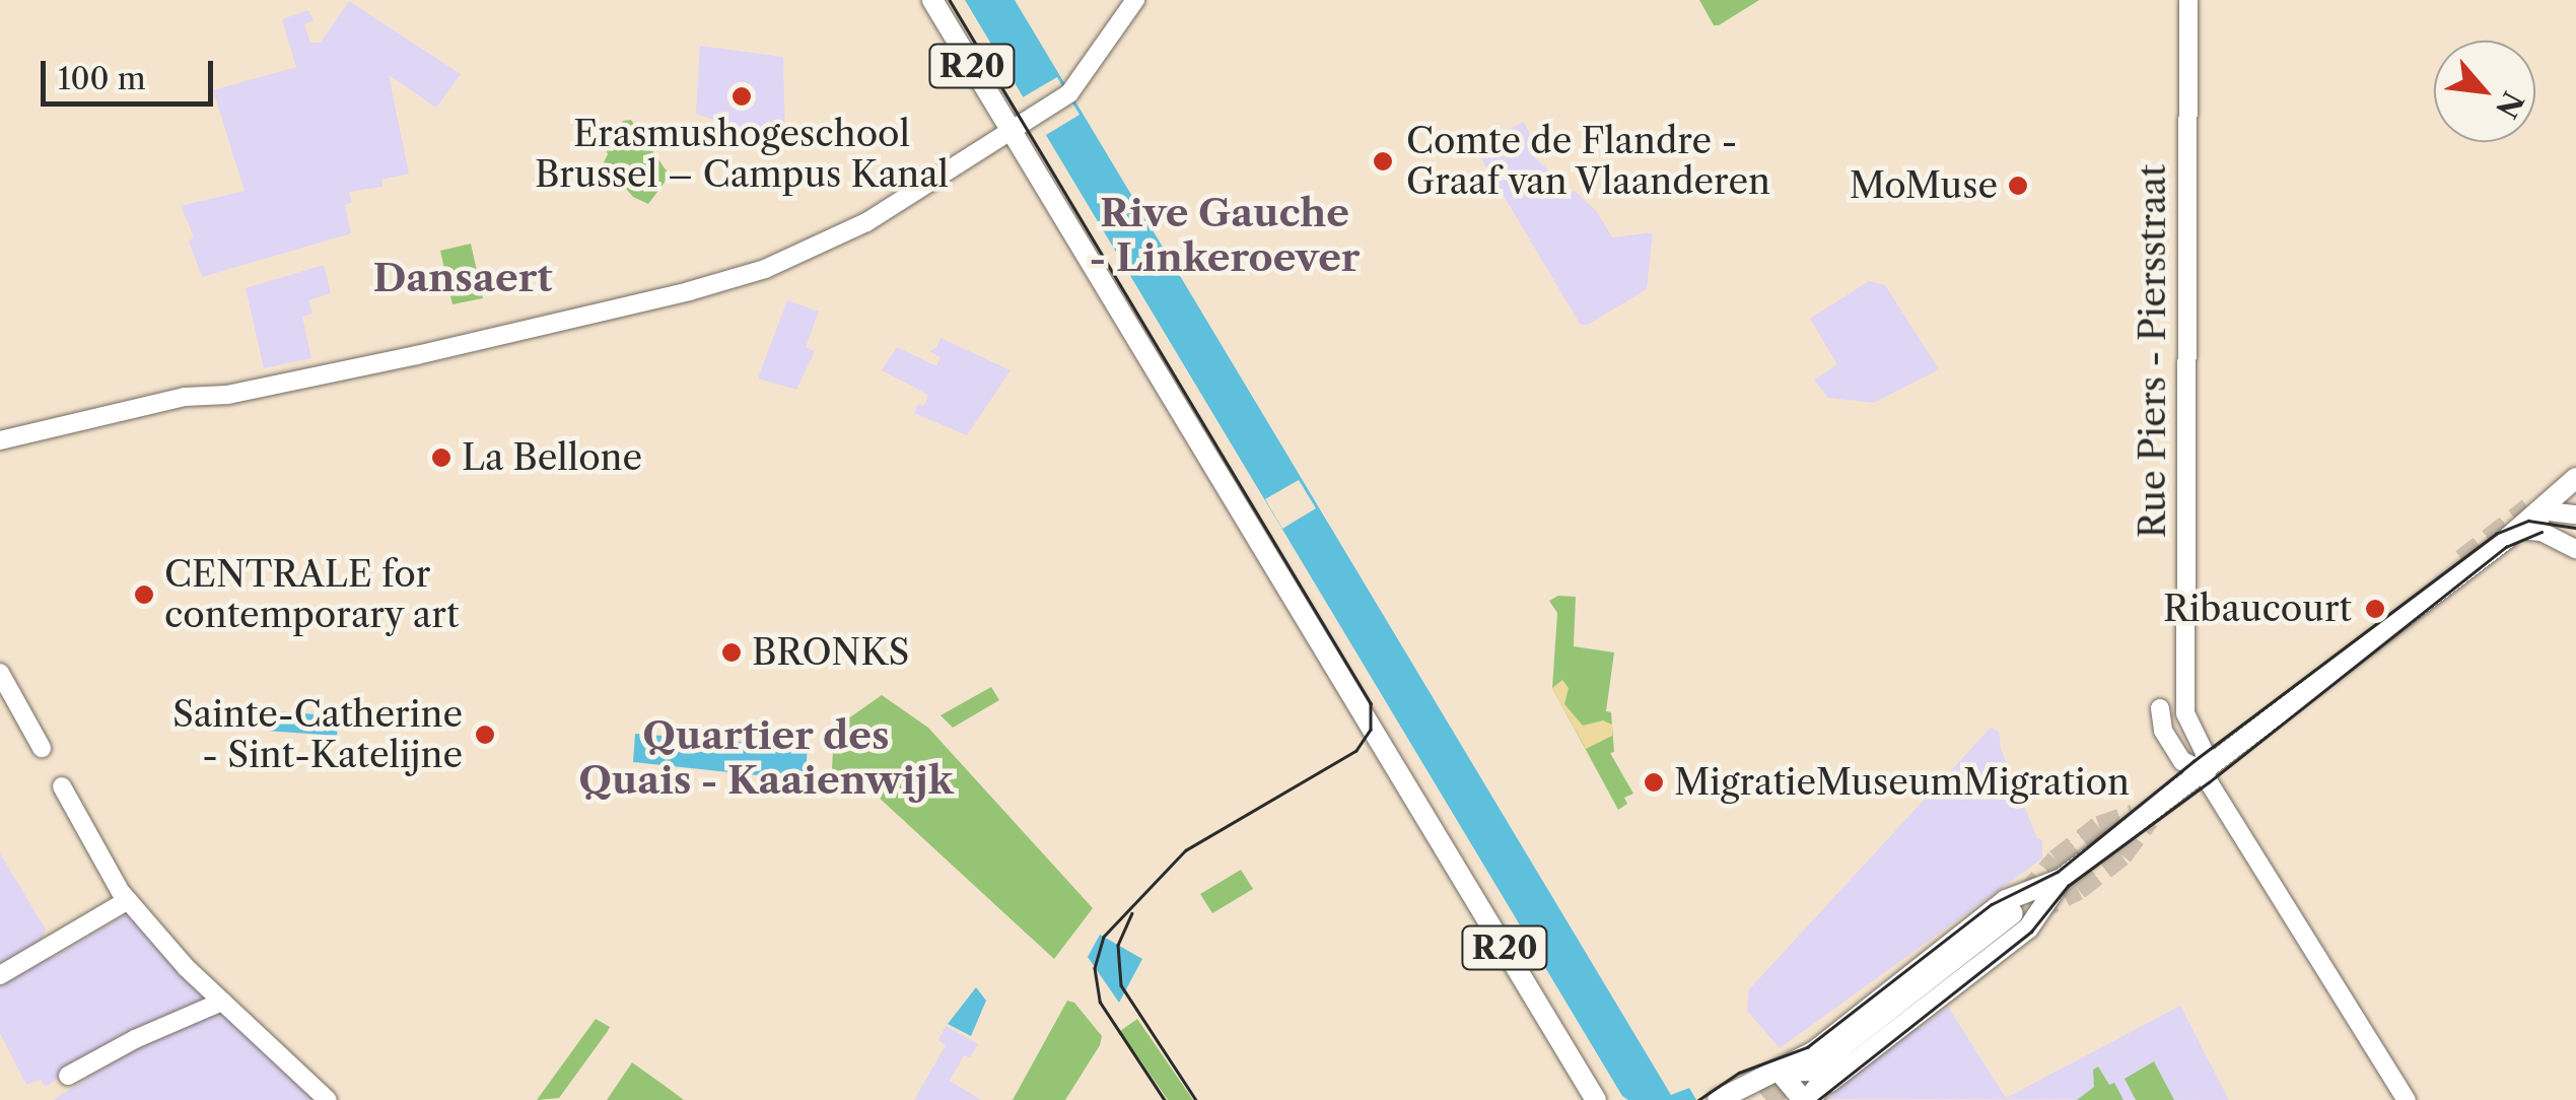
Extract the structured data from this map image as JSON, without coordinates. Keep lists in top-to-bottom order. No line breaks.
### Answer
{"streets":{"main road":["R20"],"street":["Rue Piers - Piersstraat"]},"districts":["Rive Gauche - Linkeroever","Dansaert","Quartier des Quais - Kaaienwijk"],"places":["Erasmushogeschool Brussel – Campus Kanal","Comte de Flandre - Graaf van Vlaanderen","MoMuse","La Bellone","CENTRALE for contemporary art","Ribaucourt","BRONKS","Sainte-Catherine - Sint-Katelijne","MigratieMuseumMigration"],"scale_bar":"100 m","north":"bottom right"}
